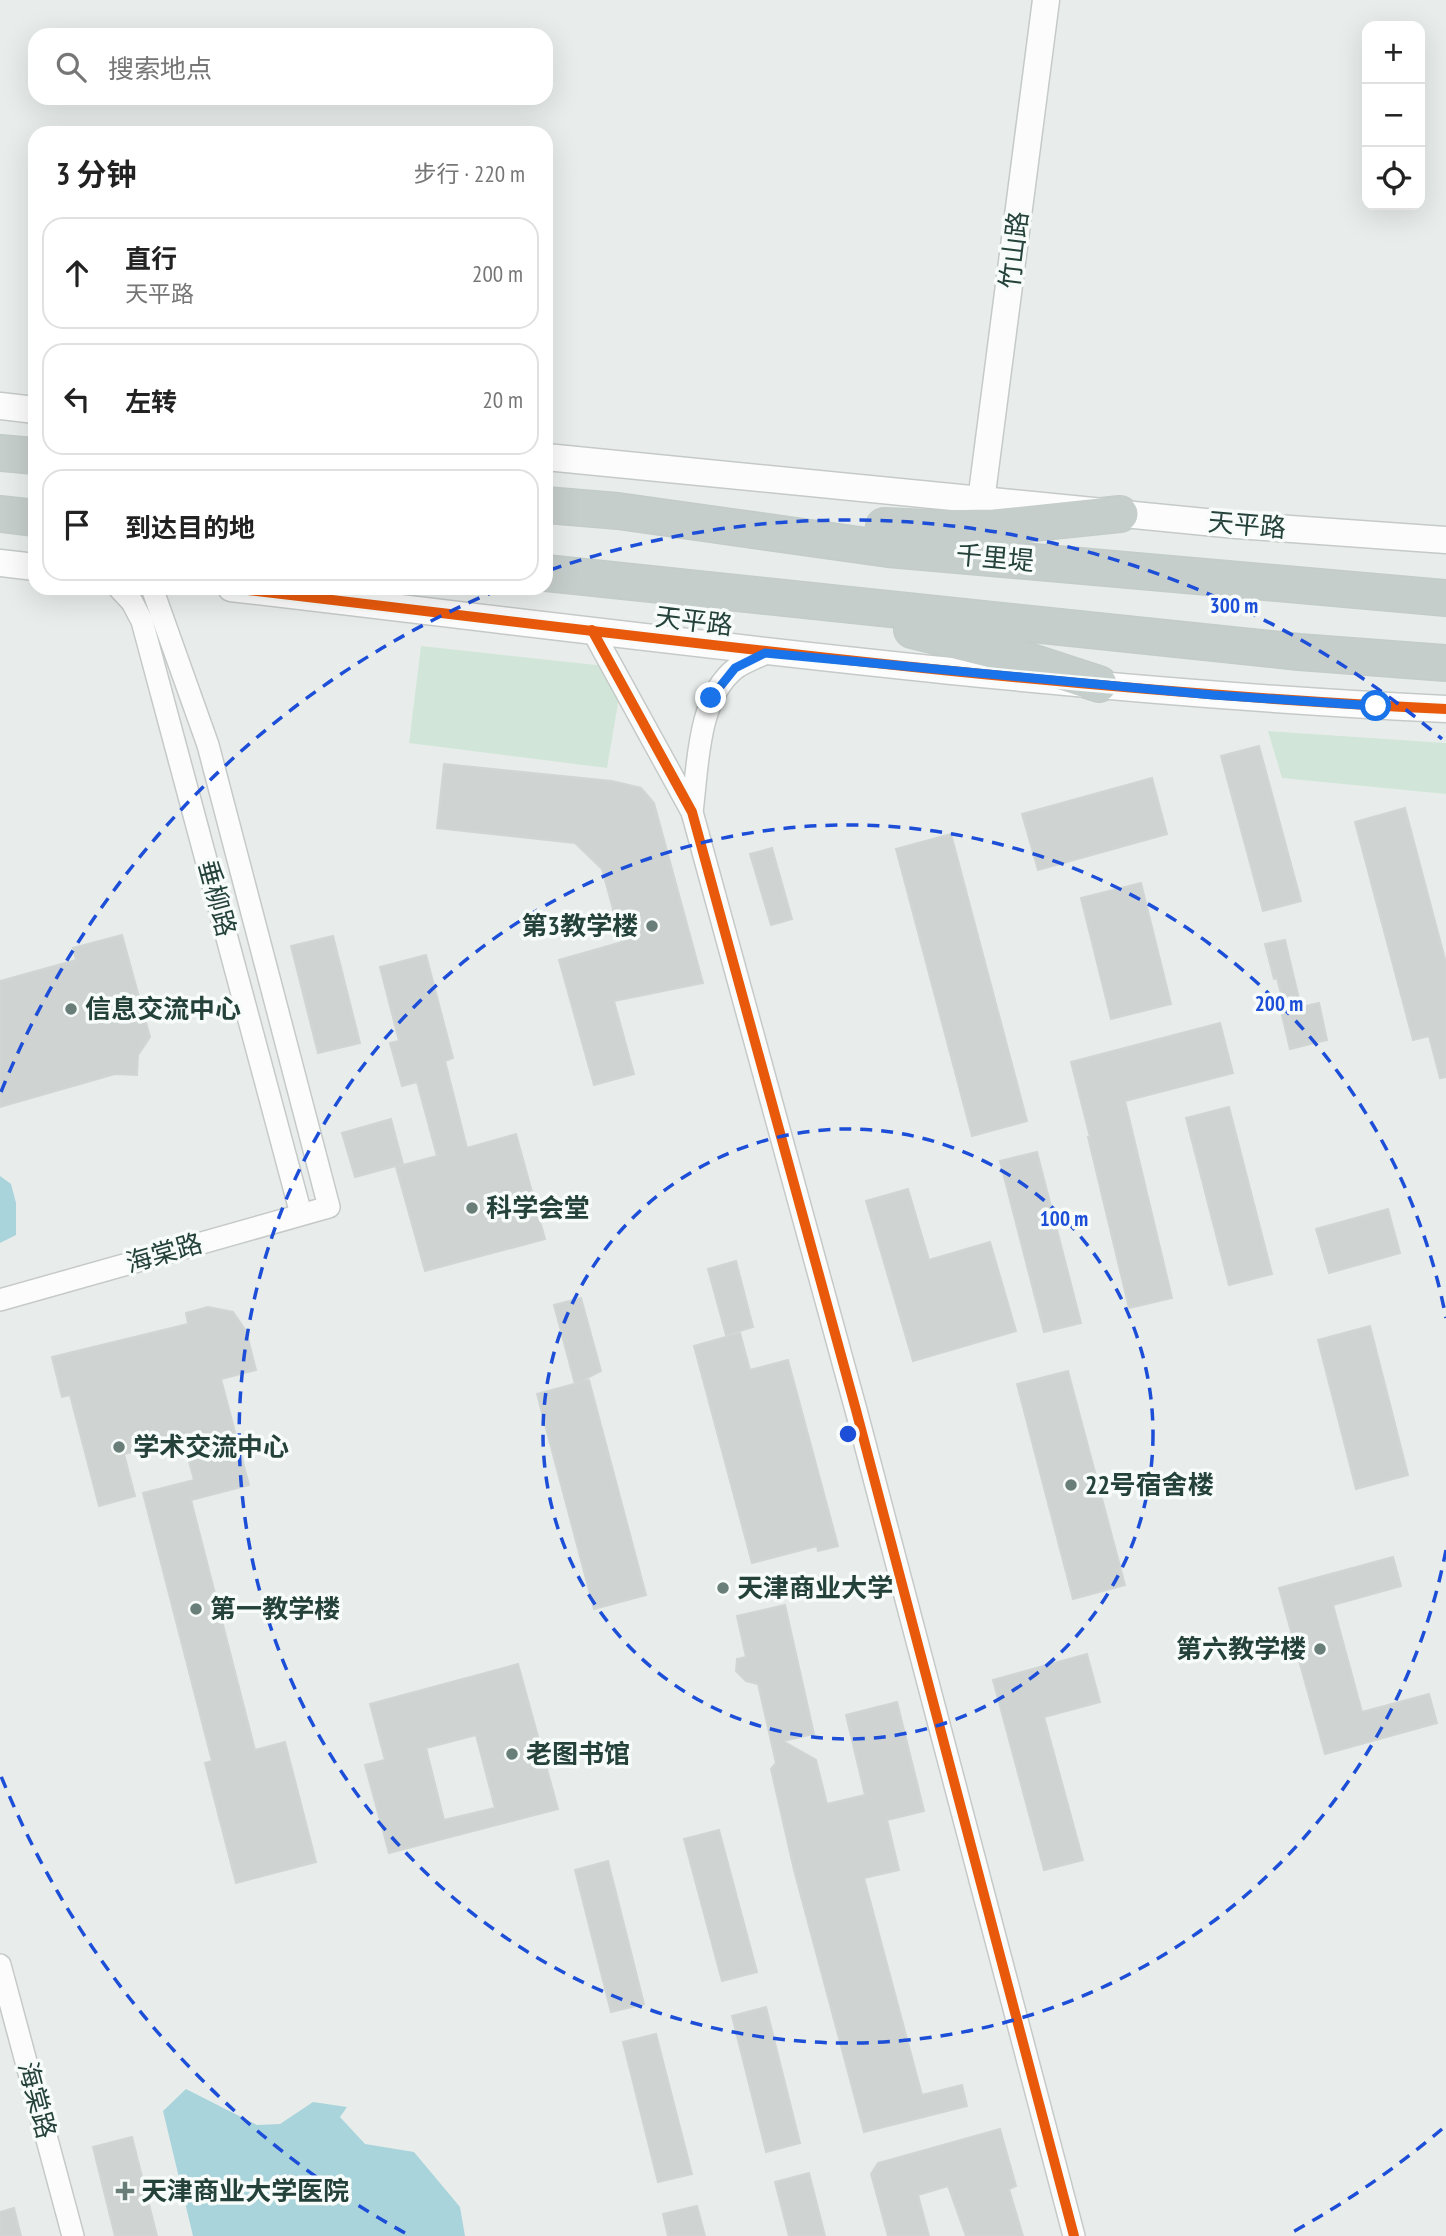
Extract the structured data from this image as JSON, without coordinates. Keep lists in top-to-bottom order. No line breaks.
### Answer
{"streets":{"highway":["千里堤"],"street":["竹山路","天平路","垂柳路","海棠路"]},"crossings":[["竹山路","天平路"],["垂柳路","海棠路"]],"places":{"other":["第3教学楼","信息交流中心","科学会堂","学术交流中心","22号宿舍楼","天津商业大学","第一教学楼","第六教学楼","老图书馆"],"health":["天津商业大学医院"]},"page":{"map_buttons":["+","−"],"search":"搜索地点","heading":["3 分钟","步行 · 220 m"],"list":[["直行","天平路","200 m"],["左转","20 m"],"到达目的地"]},"rings":["300 m","200 m","100 m"]}
